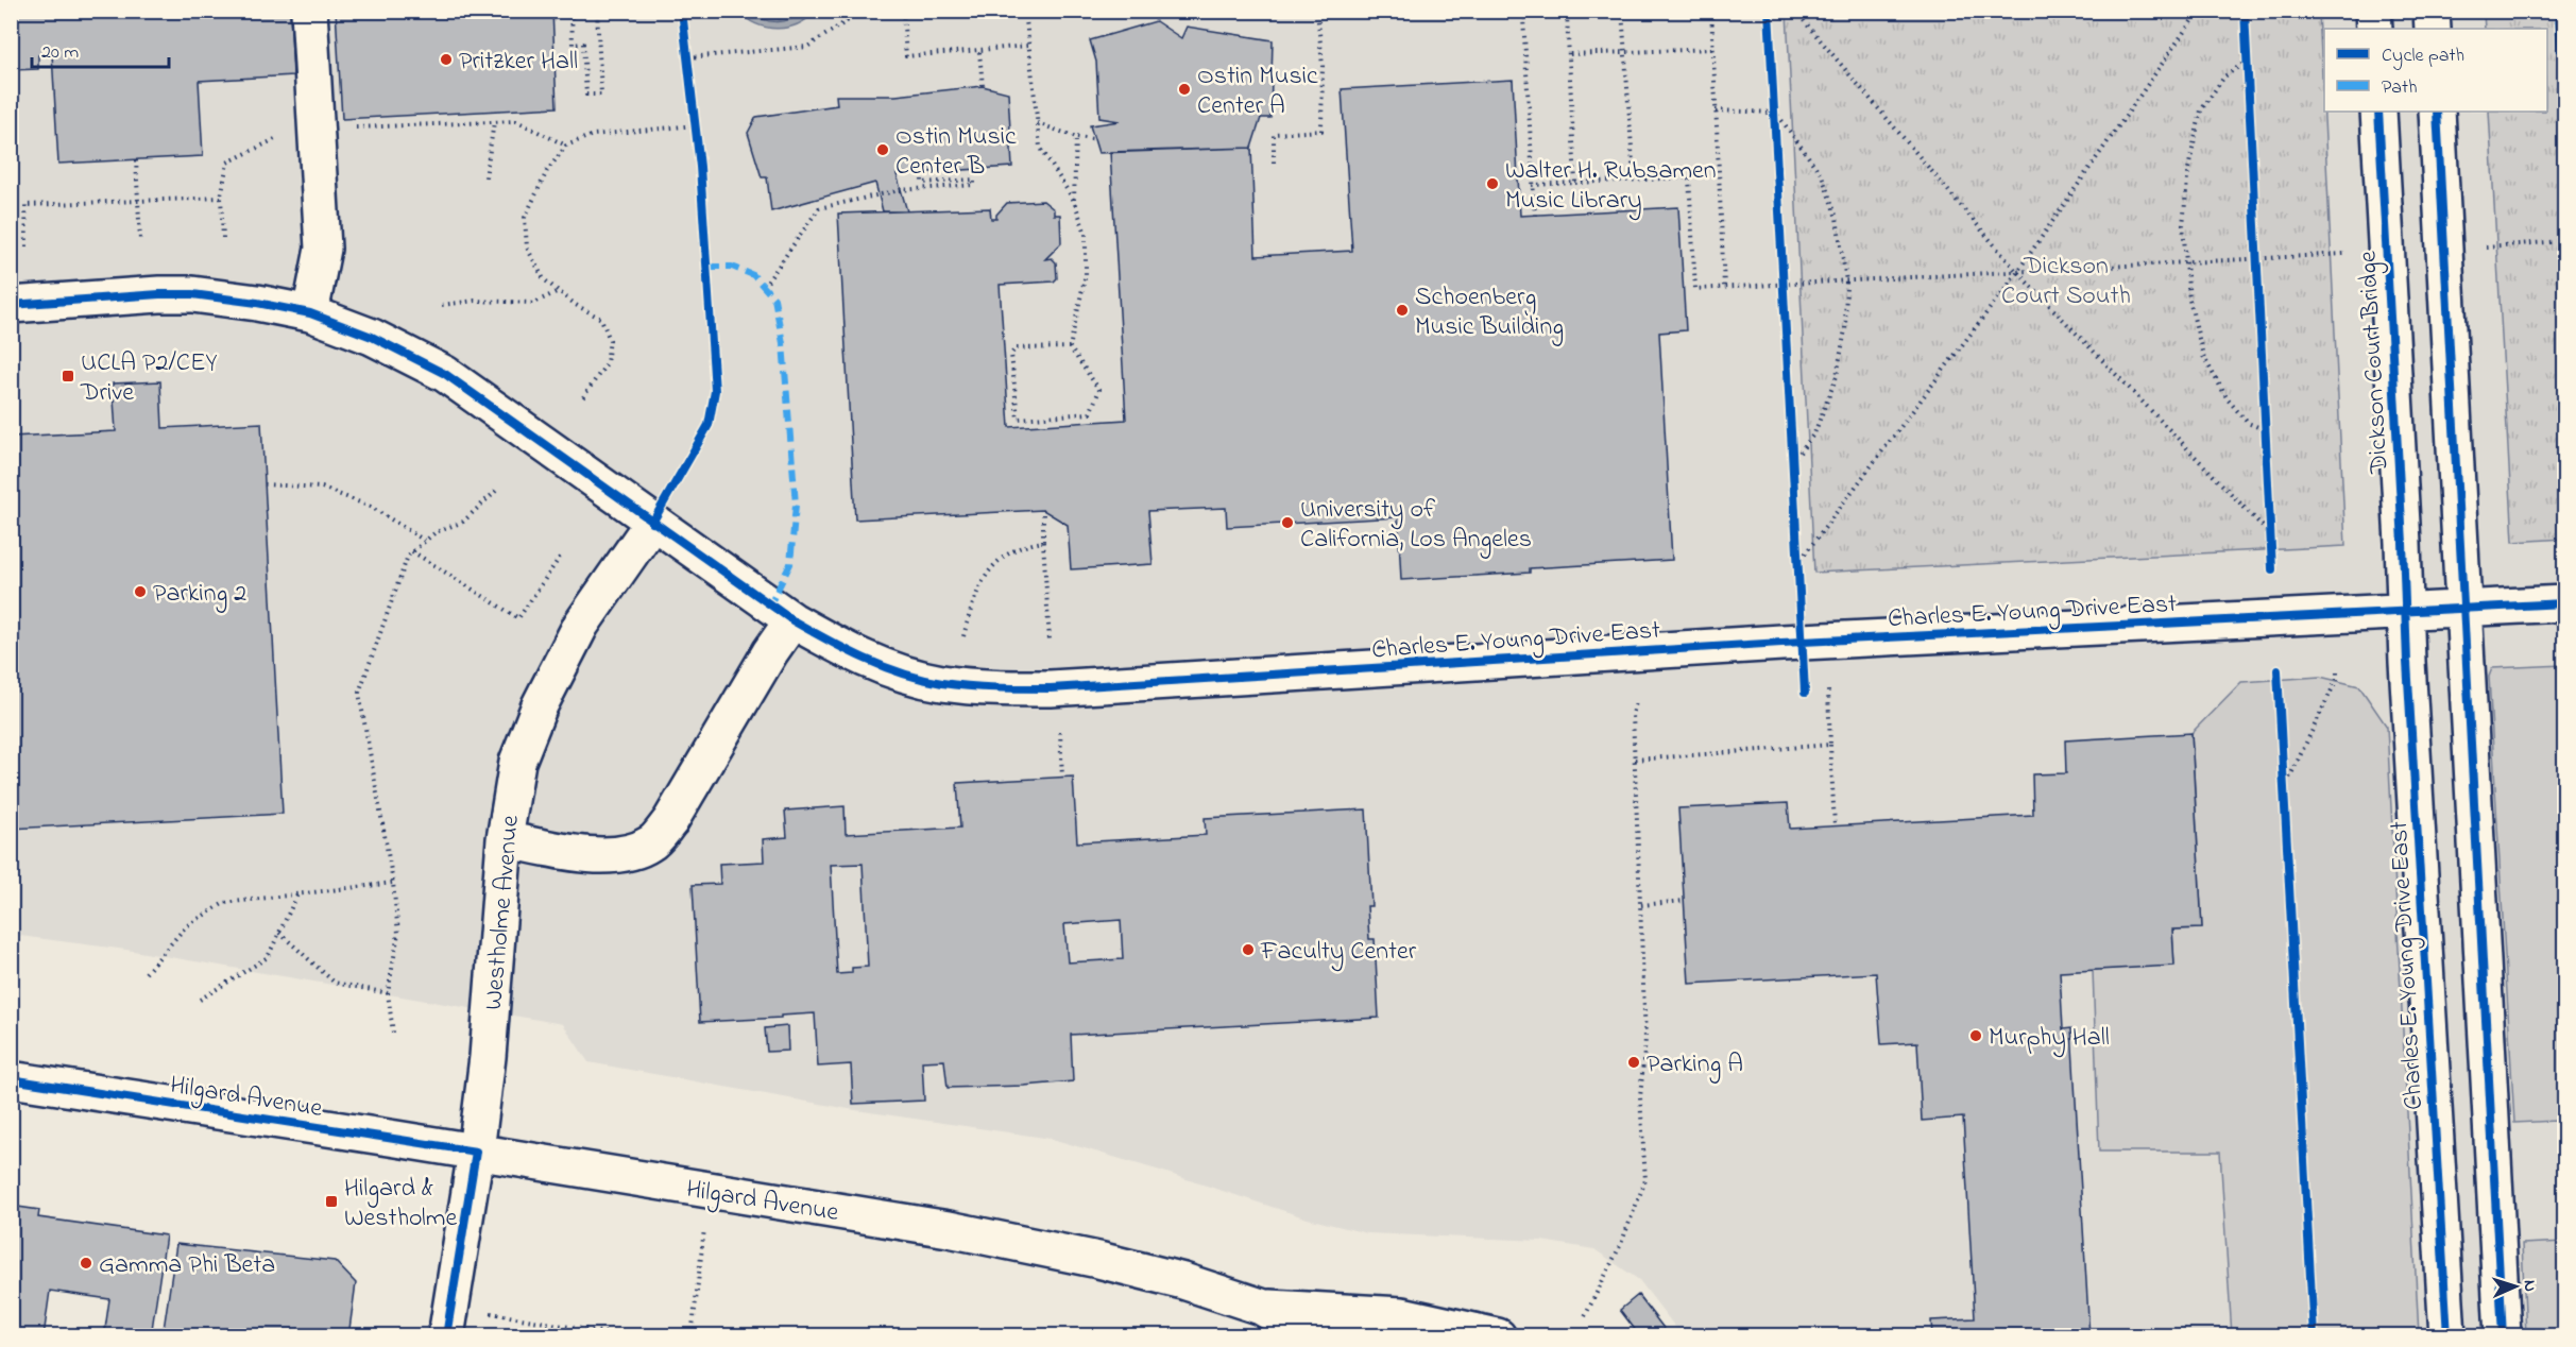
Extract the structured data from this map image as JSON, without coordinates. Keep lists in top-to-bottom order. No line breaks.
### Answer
{"streets":{"street":["Dickson Court Bridge","Charles E. Young Drive East","Westholme Avenue","Hilgard Avenue"]},"crossings":[["Dickson Court Bridge","Charles E. Young Drive East"],["Charles E. Young Drive East","Westholme Avenue"],["Westholme Avenue","Hilgard Avenue"]],"parks":["Dickson Court South"],"places":{"other":["Pritzker Hall","Ostin Music Center A","Ostin Music Center B","Walter H. Rubsamen Music Library","Schoenberg Music Building","University of California, Los Angeles","Parking 2","Faculty Center","Murphy Hall","Parking A","Gamma Phi Beta"],"transit":["UCLA P2/CEY Drive","Hilgard & Westholme"]},"legend":["Cycle path","Path"],"scale_bar":"20 m","north":"right"}
